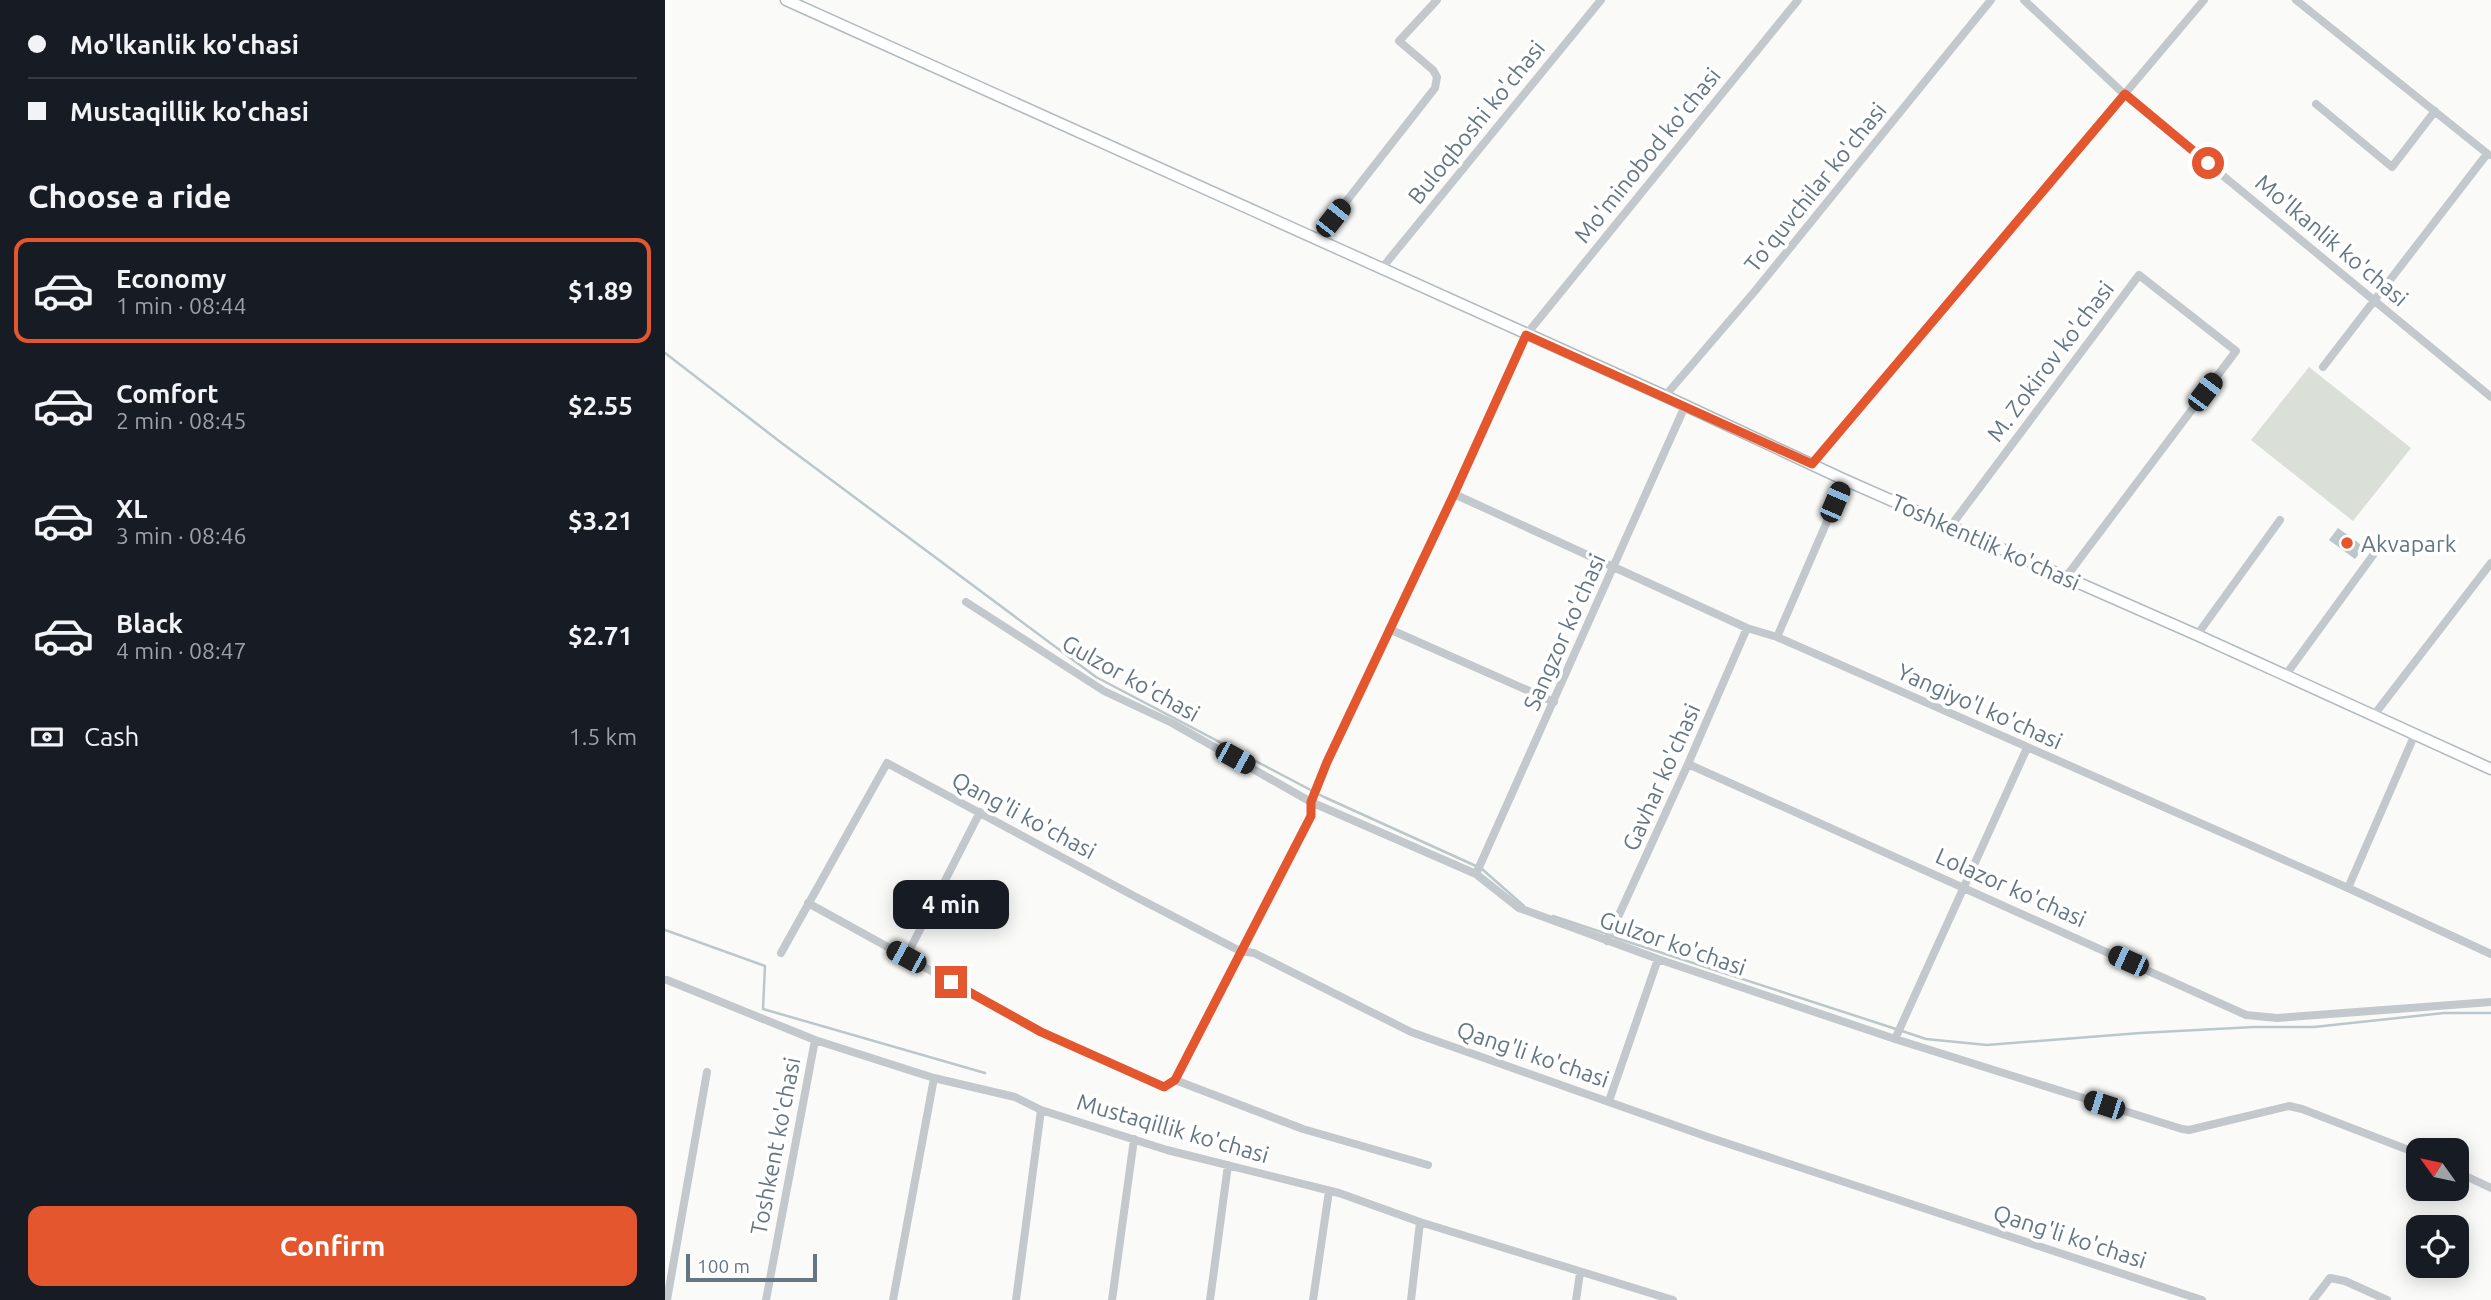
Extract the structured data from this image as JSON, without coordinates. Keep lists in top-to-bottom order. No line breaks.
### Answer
{"streets":{"main road":["Toshkentlik ko'chasi"],"street":["Buloqboshi ko'chasi","Mo'minobod ko'chasi","To'quvchilar ko'chasi","Mo'lkanlik ko'chasi","M. Zokirov ko'chasi","Sangzor ko'chasi","Gulzor ko'chasi","Yangiyo'l ko'chasi","Gavhar ko'chasi","Qang'li ko'chasi","Lolazor ko'chasi","Mustaqillik ko'chasi","Toshkent ko'chasi"]},"crossings":[["Buloqboshi ko'chasi","Toshkentlik ko'chasi"],["Mo'minobod ko'chasi","Toshkentlik ko'chasi"],["Mo'minobod ko'chasi","Gulzor ko'chasi"],["Mo'minobod ko'chasi","Yangiyo'l ko'chasi"],["Mo'minobod ko'chasi","Qang'li ko'chasi"],["Mo'minobod ko'chasi","Mustaqillik ko'chasi"],["To'quvchilar ko'chasi","Toshkentlik ko'chasi"],["M. Zokirov ko'chasi","Toshkentlik ko'chasi"],["Toshkentlik ko'chasi","Sangzor ko'chasi"],["Sangzor ko'chasi","Gulzor ko'chasi"],["Sangzor ko'chasi","Yangiyo'l ko'chasi"],["Gulzor ko'chasi","Gavhar ko'chasi"],["Yangiyo'l ko'chasi","Gavhar ko'chasi"],["Gavhar ko'chasi","Lolazor ko'chasi"],["Qang'li ko'chasi","Mustaqillik ko'chasi"],["Mustaqillik ko'chasi","Toshkent ko'chasi"]],"places":["Akvapark"],"scale_bar":"100 m","north":"top left","page":{"banner":["Mo'lkanlik ko'chasi","Mustaqillik ko'chasi"],"heading":"Choose a ride","list":[{"name":"Economy","note":"1 min · 08:44","value":"$1.89"},{"name":"Comfort","note":"2 min · 08:45","value":"$2.55"},{"name":"XL","note":"3 min · 08:46","value":"$3.21"},{"name":"Black","note":"4 min · 08:47","value":"$2.71"}],"pay":["Cash","1.5 km"],"bubble":"4 min","buttons":"Confirm","scale":"100 m"}}
